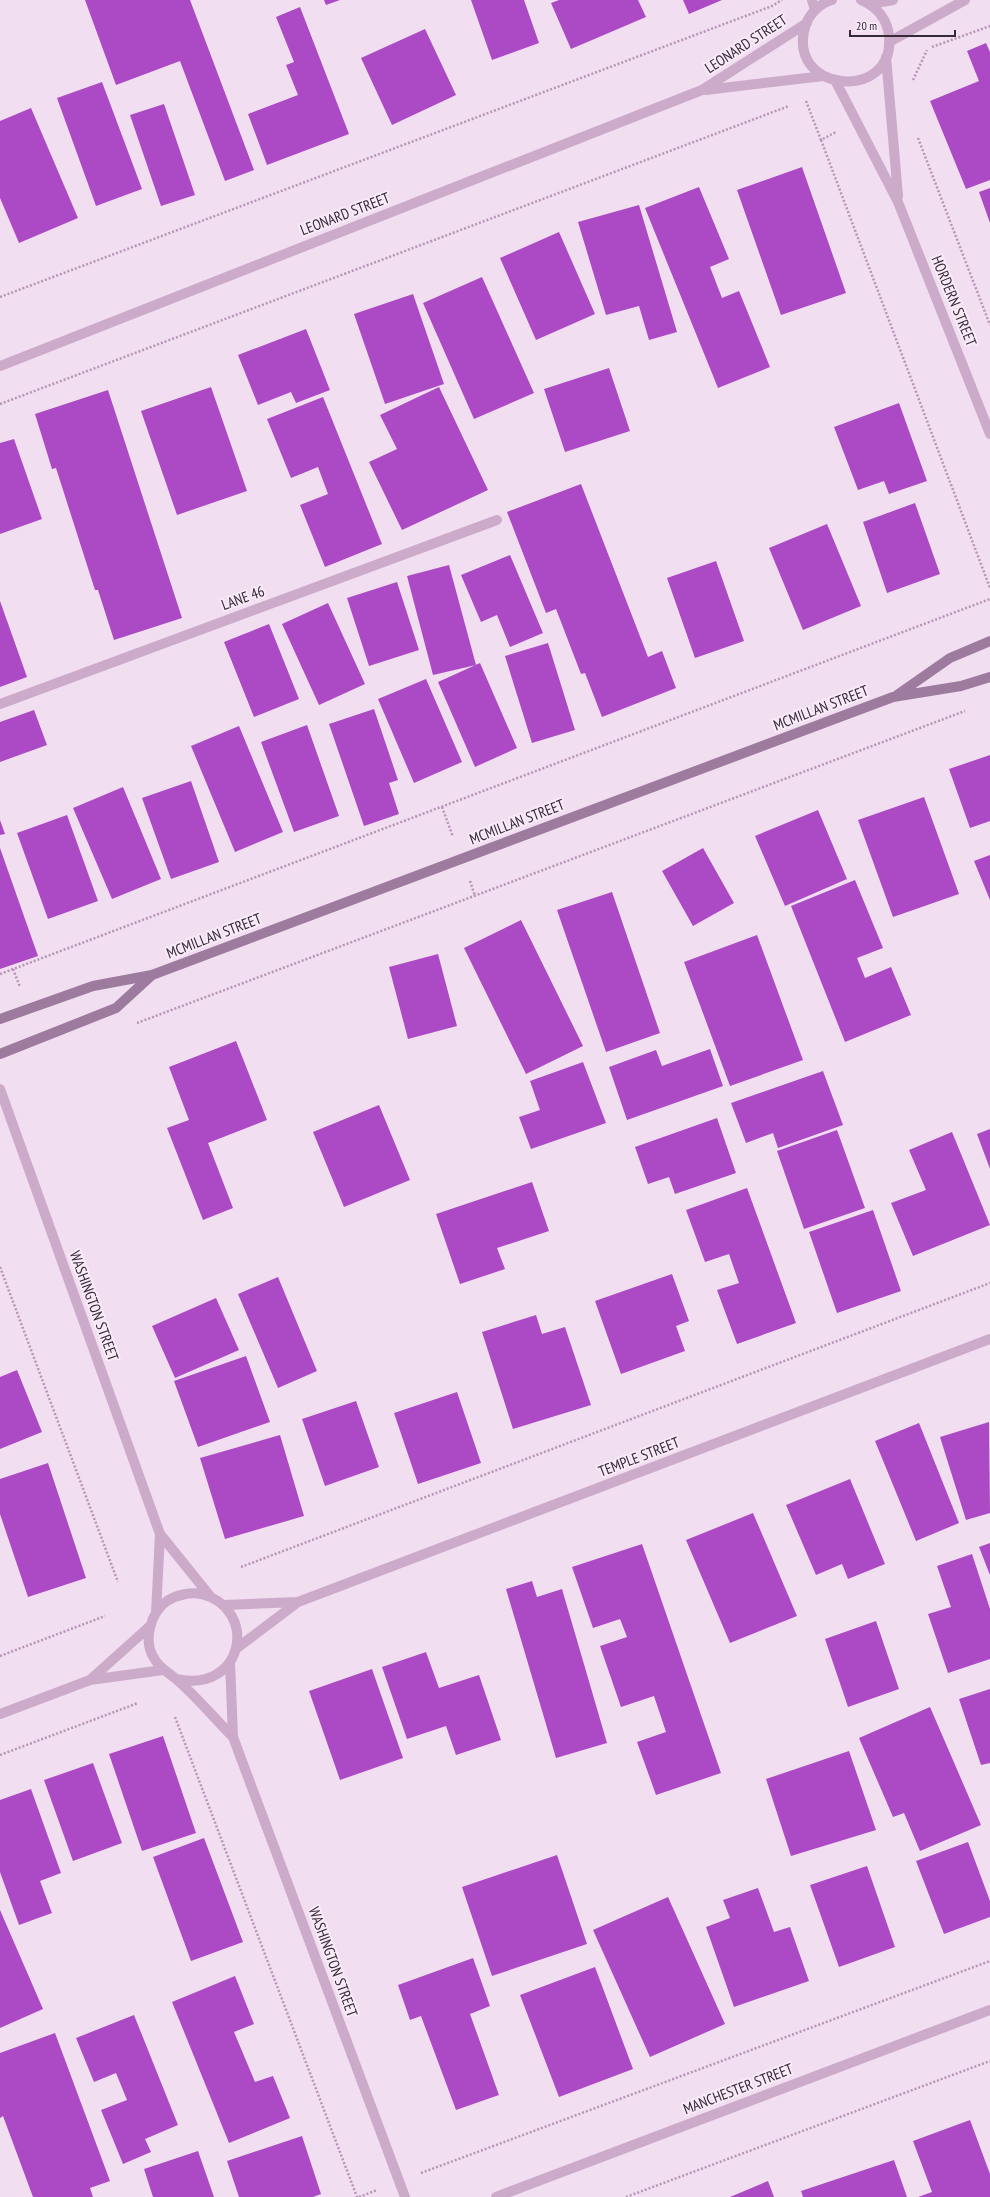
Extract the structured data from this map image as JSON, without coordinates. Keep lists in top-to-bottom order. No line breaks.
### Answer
{"streets":{"main road":["MCMILLAN STREET"],"street":["LEONARD STREET","HORDERN STREET","LANE 46","WASHINGTON STREET","TEMPLE STREET","MANCHESTER STREET"]},"crossings":[["WASHINGTON STREET","TEMPLE STREET"]],"scale_bar":"20 m"}
